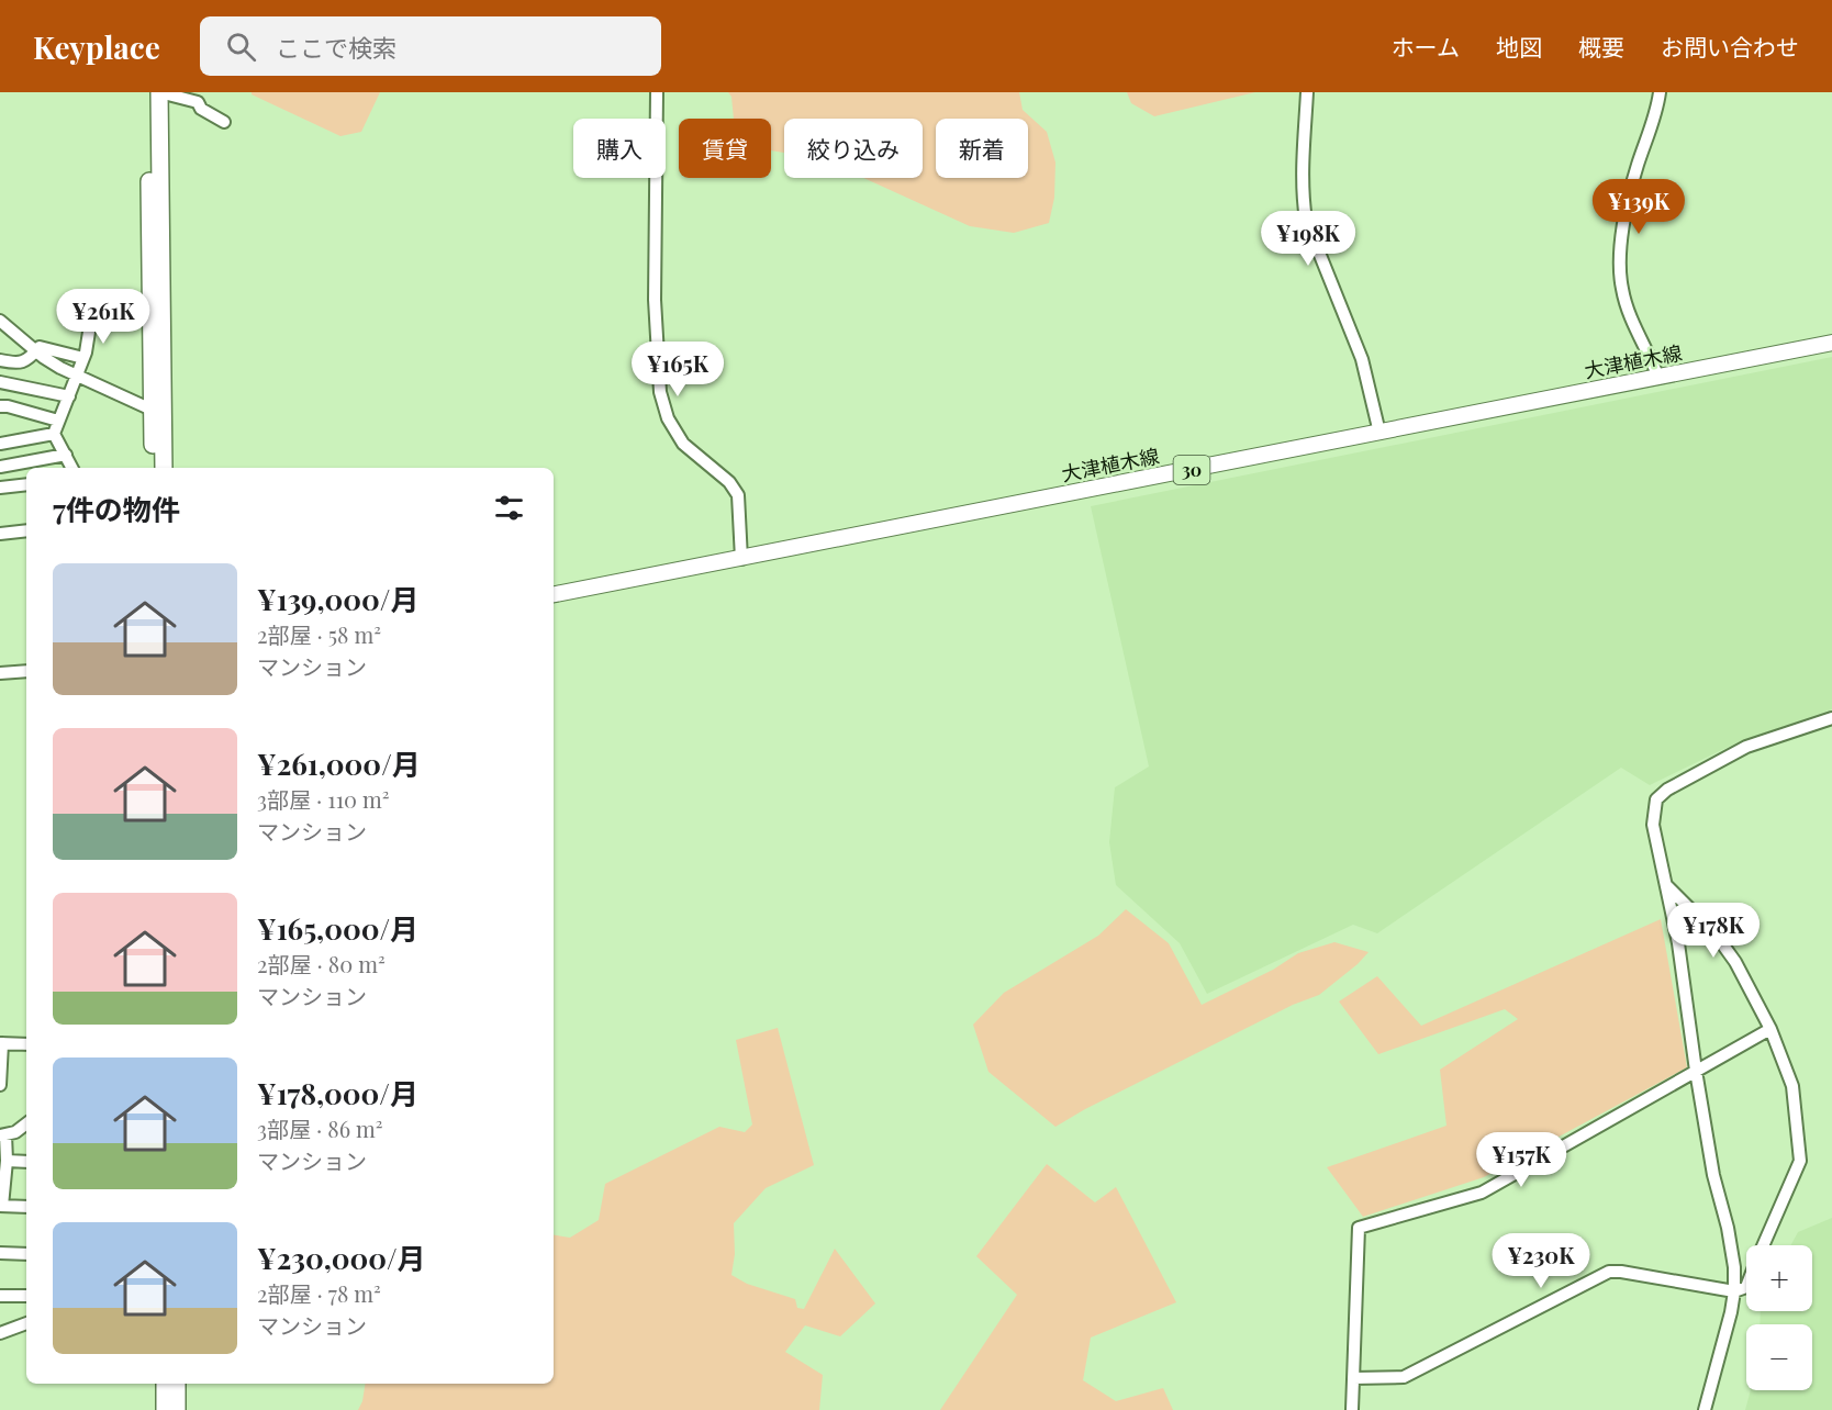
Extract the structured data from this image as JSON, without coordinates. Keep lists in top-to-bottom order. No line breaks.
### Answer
{"streets":{"main road":["大津植木線","30"]},"page":{"header":"Keyplace","search":"ここで検索","nav":["ホーム","地図","概要","お問い合わせ"],"chip":["購入","賃貸","絞り込み","新着"],"price":["¥139K","¥198K","¥261K","¥165K","¥178K","¥157K","¥230K"],"heading":"7件の物件","list":[{"name":"¥139,000/月","note":"2部屋 · 58 m² · マンション"},{"name":"¥261,000/月","note":"3部屋 · 110 m² · マンション"},{"name":"¥165,000/月","note":"2部屋 · 80 m² · マンション"},{"name":"¥178,000/月","note":"3部屋 · 86 m² · マンション"},{"name":"¥230,000/月","note":"2部屋 · 78 m² · マンション"}],"map_buttons":["+","−"]}}
